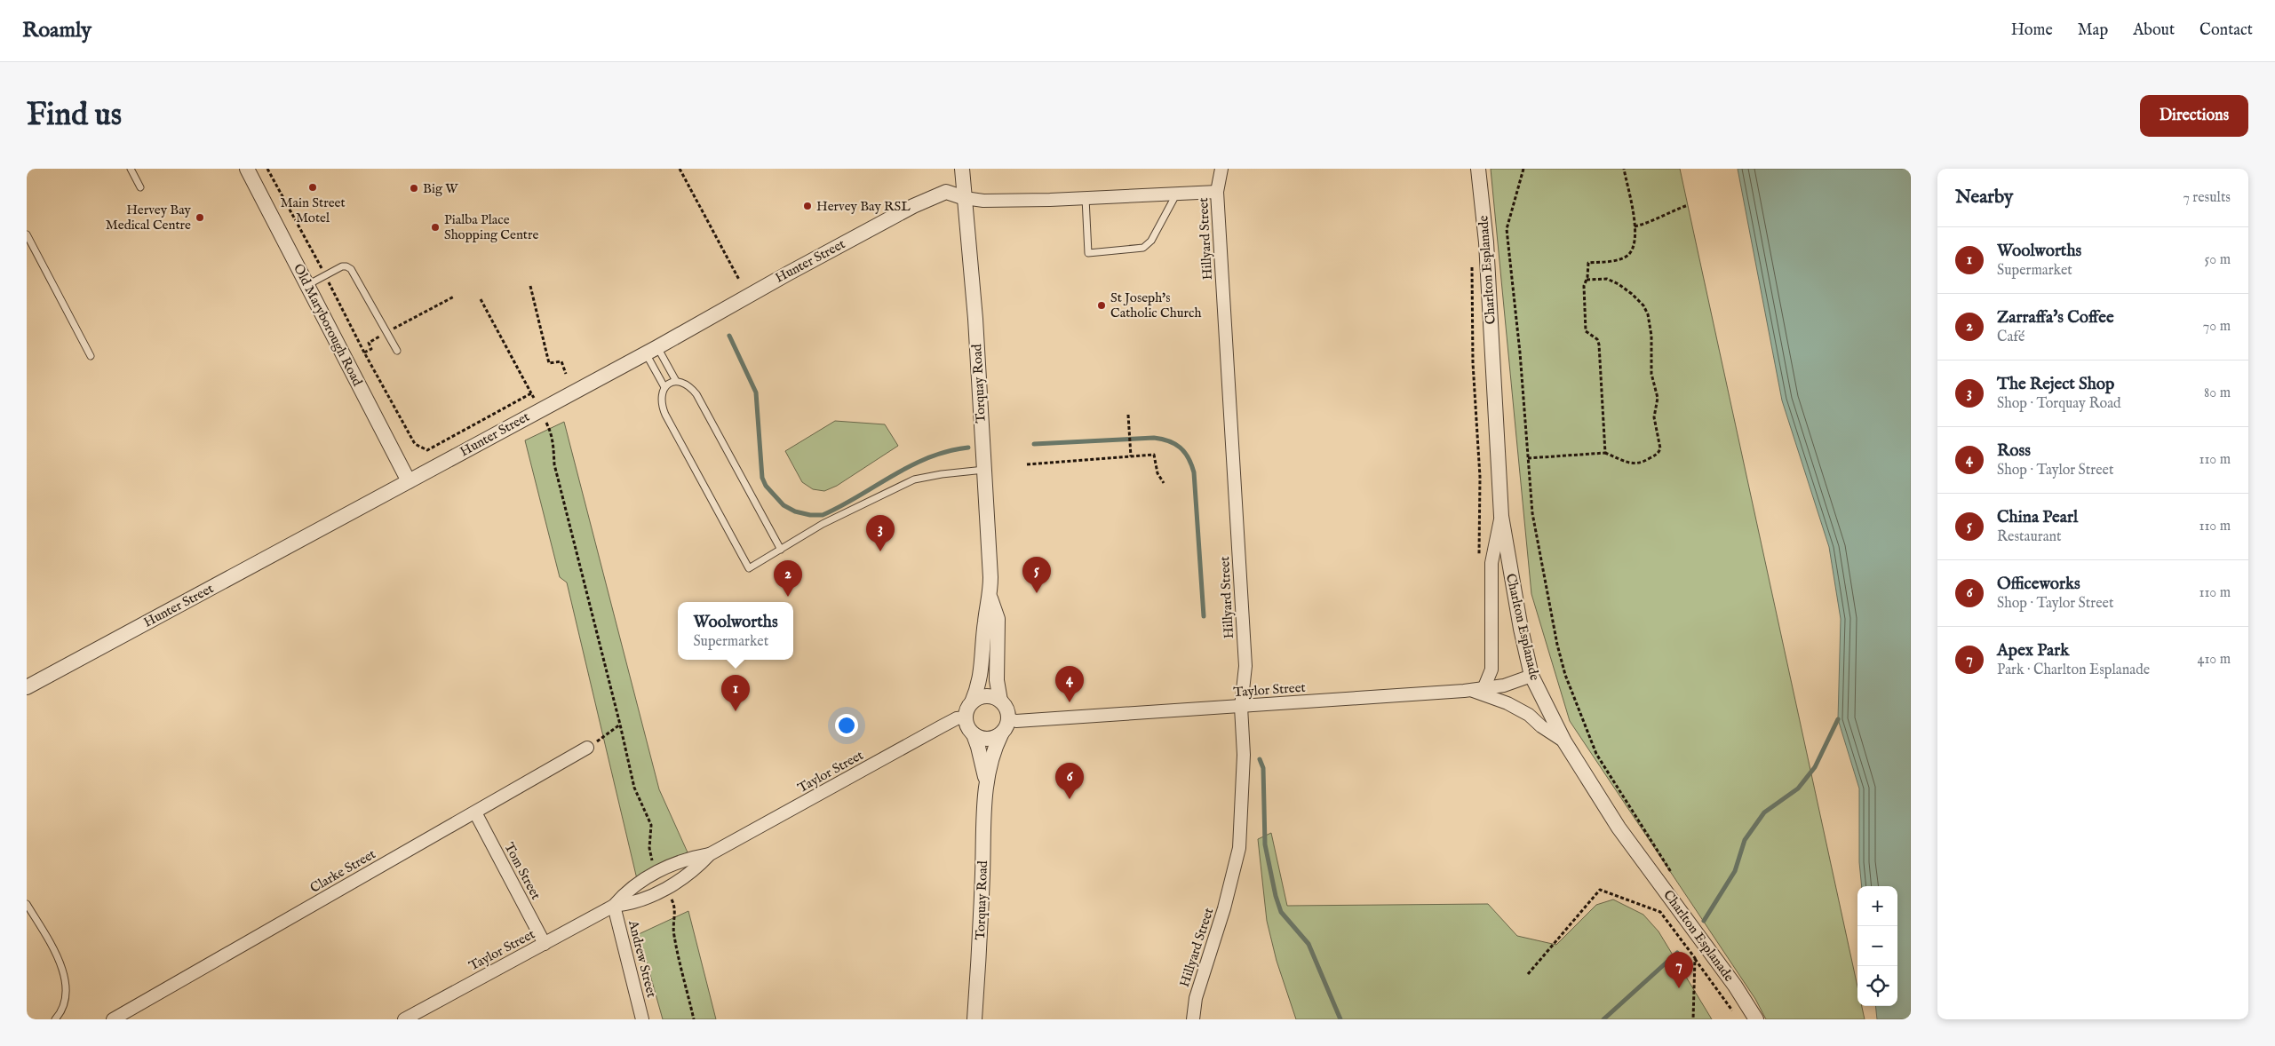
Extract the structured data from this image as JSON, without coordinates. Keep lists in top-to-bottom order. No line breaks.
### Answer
{"streets":{"street":["Hillyard Street","Hunter Street","Charlton Esplanade","Old Maryborough Road","Torquay Road","Taylor Street","Clarke Street","Tom Street","Andrew Street"]},"crossings":[["Hillyard Street","Taylor Street"],["Hunter Street","Old Maryborough Road"],["Hunter Street","Torquay Road"],["Charlton Esplanade","Taylor Street"],["Torquay Road","Taylor Street"],["Taylor Street","Tom Street"],["Taylor Street","Andrew Street"],["Clarke Street","Tom Street"]],"places":["Main Street Motel","Big W","Hervey Bay RSL","Hervey Bay Medical Centre","Pialba Place Shopping Centre","St Joseph's Catholic Church"],"page":{"header":"Roamly","nav":["Home","Map","About","Contact"],"buttons":"Directions","title":"Find us","heading":["Nearby","7 results"],"list":[{"mark":"1","name":"Woolworths","note":"Supermarket","value":"50 m"},{"mark":"2","name":"Zarraffa's Coffee","note":"Café","value":"70 m"},{"mark":"3","name":"The Reject Shop","note":"Shop · Torquay Road","value":"80 m"},{"mark":"4","name":"Ross","note":"Shop · Taylor Street","value":"110 m"},{"mark":"5","name":"China Pearl","note":"Restaurant","value":"110 m"},{"mark":"6","name":"Officeworks","note":"Shop · Taylor Street","value":"110 m"},{"mark":"7","name":"Apex Park","note":"Park · Charlton Esplanade","value":"410 m"}],"pins":["3","5","2","4","1","6","7"],"popup":["Woolworths","Supermarket"],"map_buttons":["+","−"]}}
